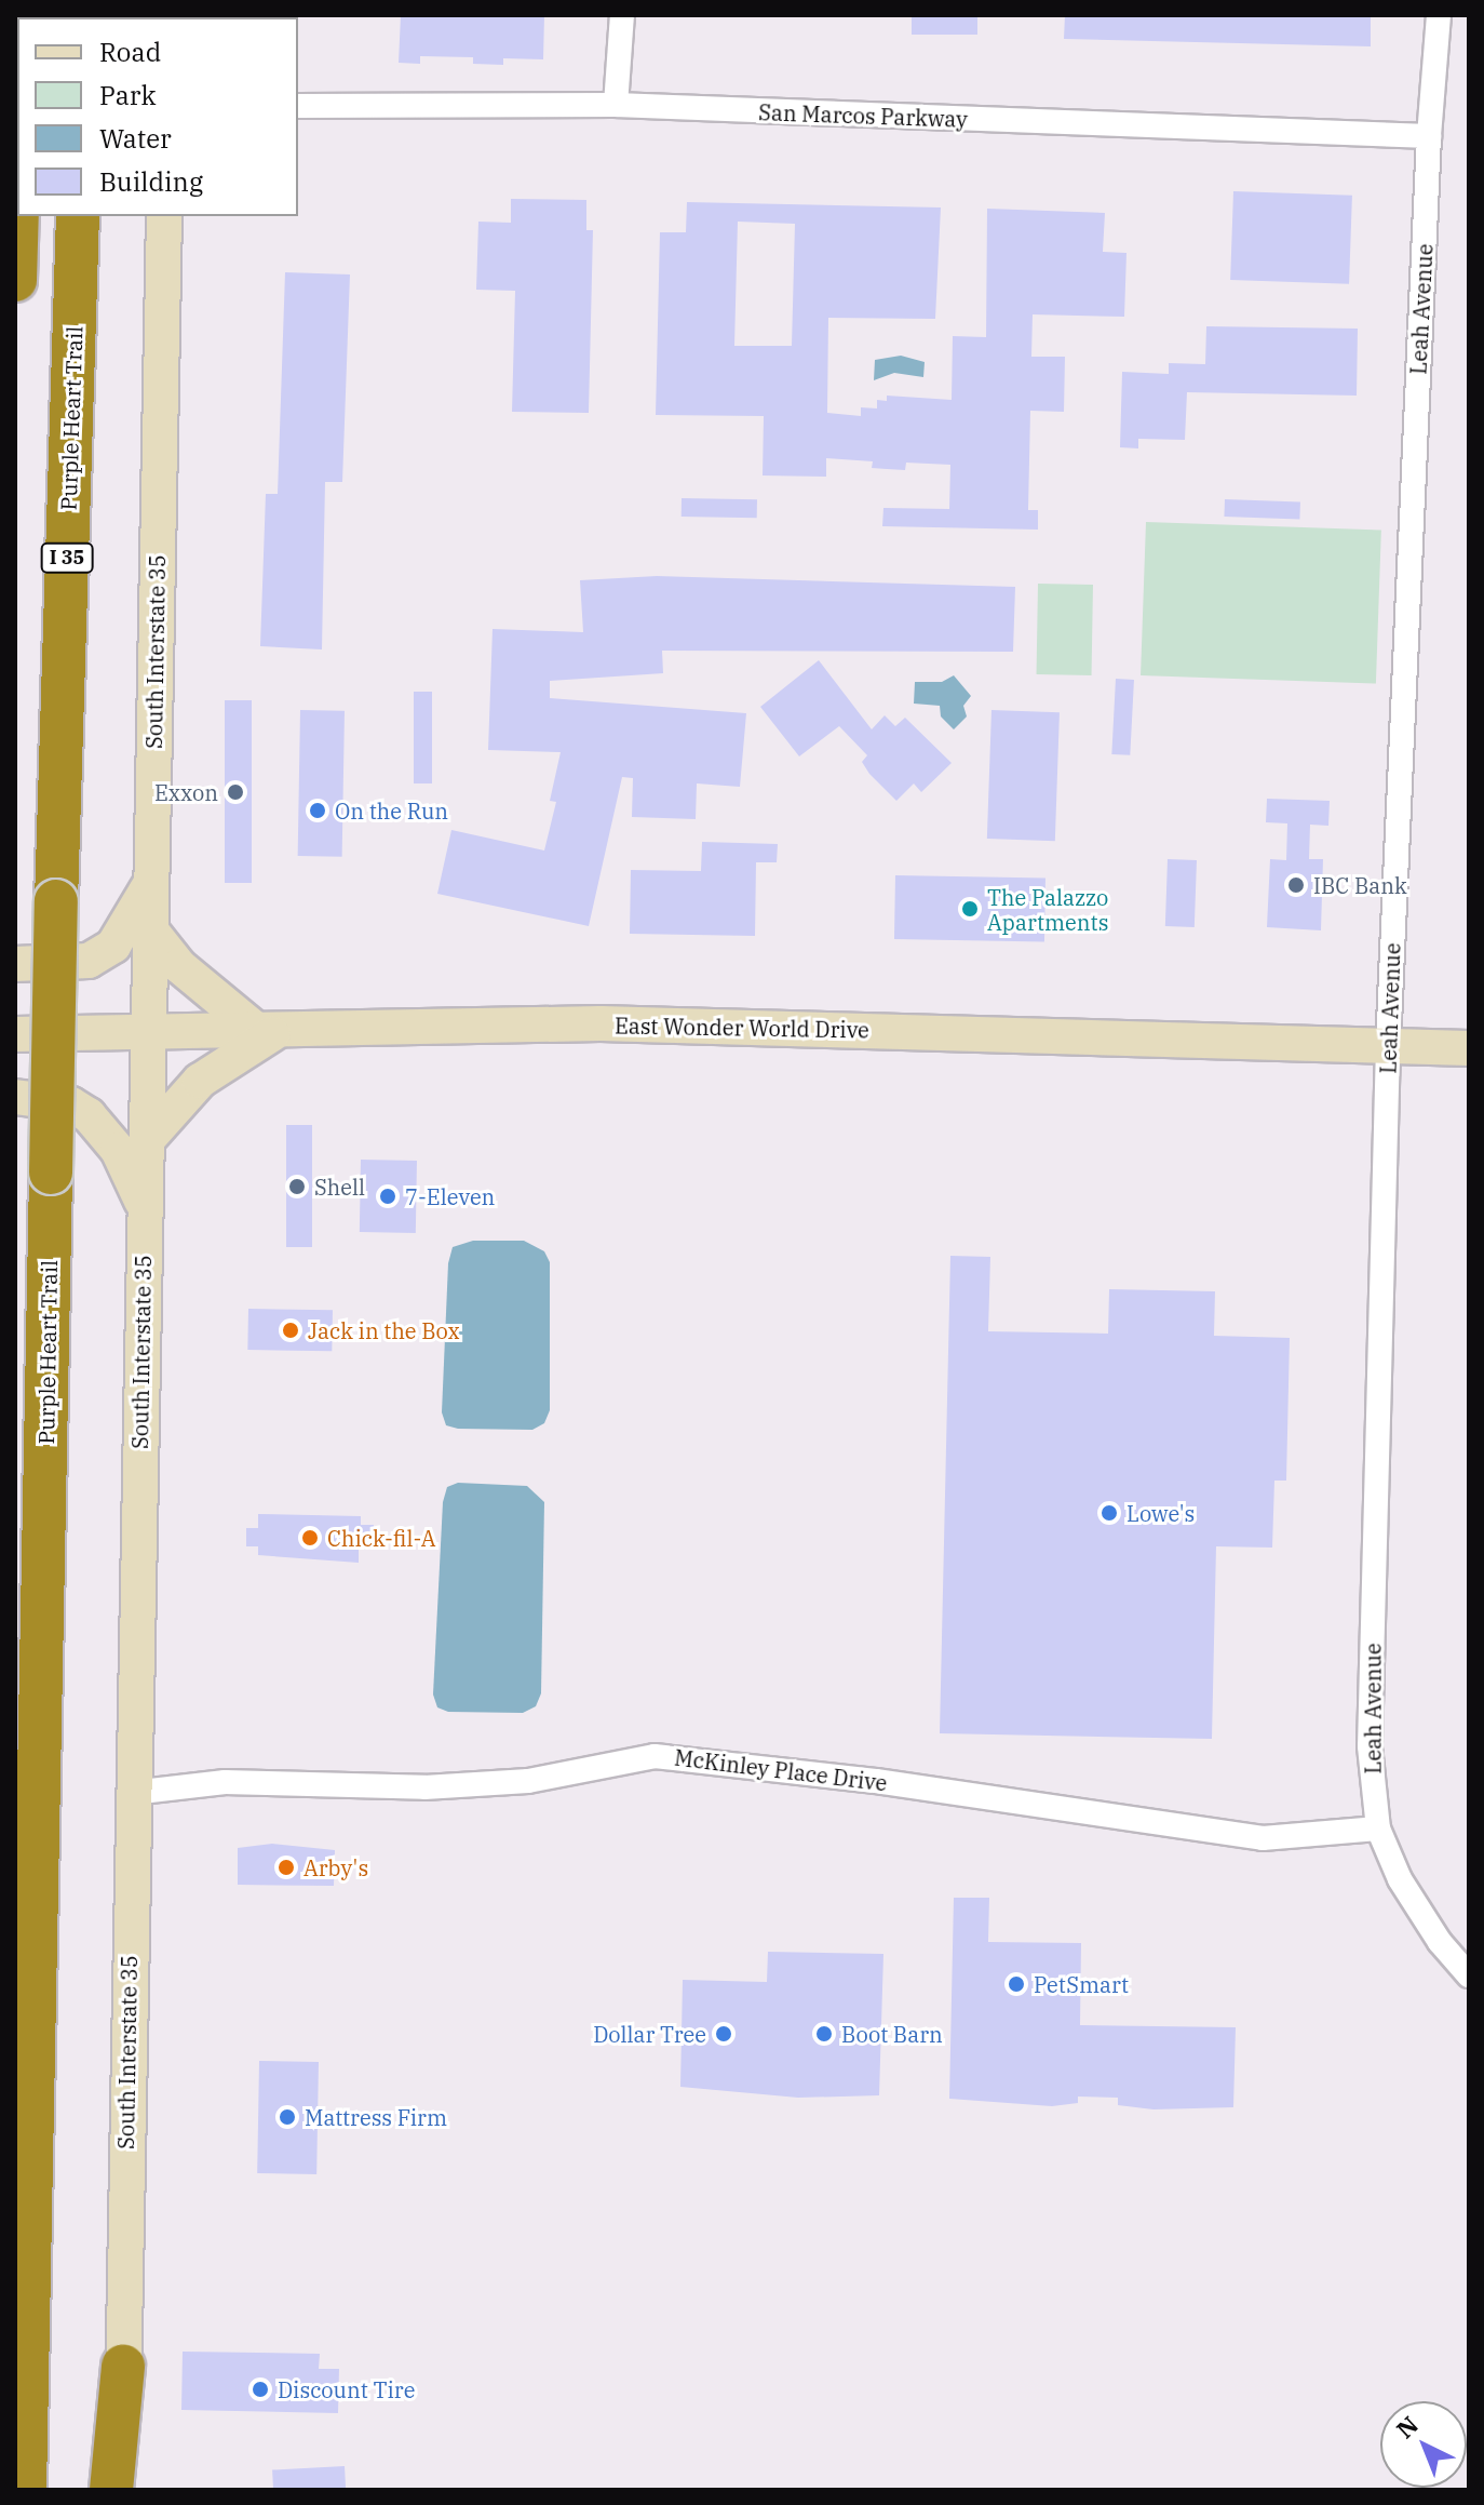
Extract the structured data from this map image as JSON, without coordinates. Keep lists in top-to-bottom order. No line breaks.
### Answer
{"streets":{"highway":["Purple Heart Trail","I 35"],"main road":["South Interstate 35","East Wonder World Drive"],"street":["San Marcos Parkway","Leah Avenue","McKinley Place Drive"]},"crossings":[["San Marcos Parkway","Leah Avenue"],["Leah Avenue","East Wonder World Drive"],["Leah Avenue","McKinley Place Drive"],["South Interstate 35","East Wonder World Drive"],["South Interstate 35","McKinley Place Drive"]],"places":["Exxon","On the Run","IBC Bank","The Palazzo Apartments","Shell","7-Eleven","Jack in the Box","Lowe's","Chick-fil-A","Arby's","PetSmart","Dollar Tree","Boot Barn","Mattress Firm","Discount Tire"],"legend":["Road","Park","Water","Building"],"north":"top left"}
